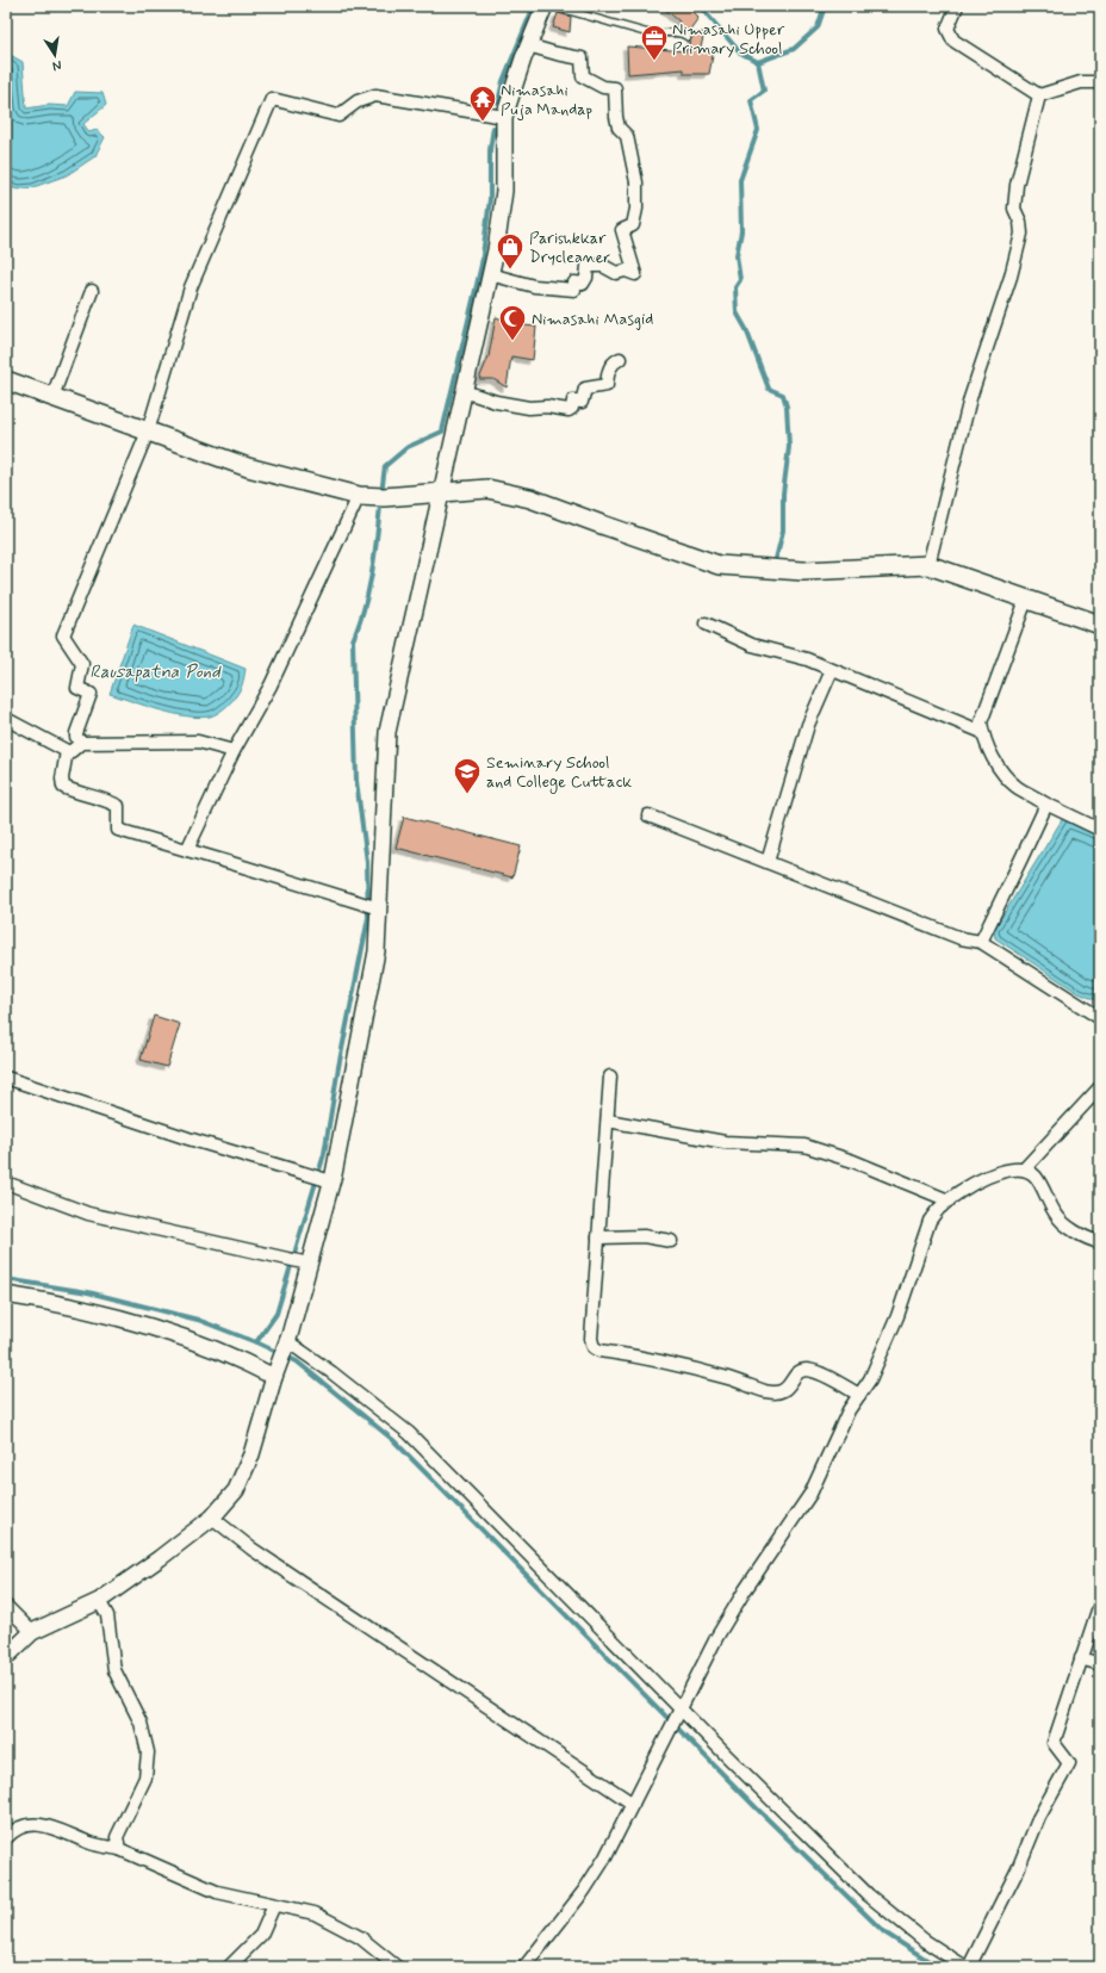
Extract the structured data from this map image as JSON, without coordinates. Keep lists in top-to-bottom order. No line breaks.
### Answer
{"water":["Rausapatna Pond"],"places":{"office":["Nimasahi Upper Primary School"],"temple":["Nimasahi Puja Mandap"],"shop":["Parishkkar Drycleaner"],"mosque":["Nimasahi Masgid"],"school or university":["Seminary School and College Cuttack"]},"north":"bottom"}
